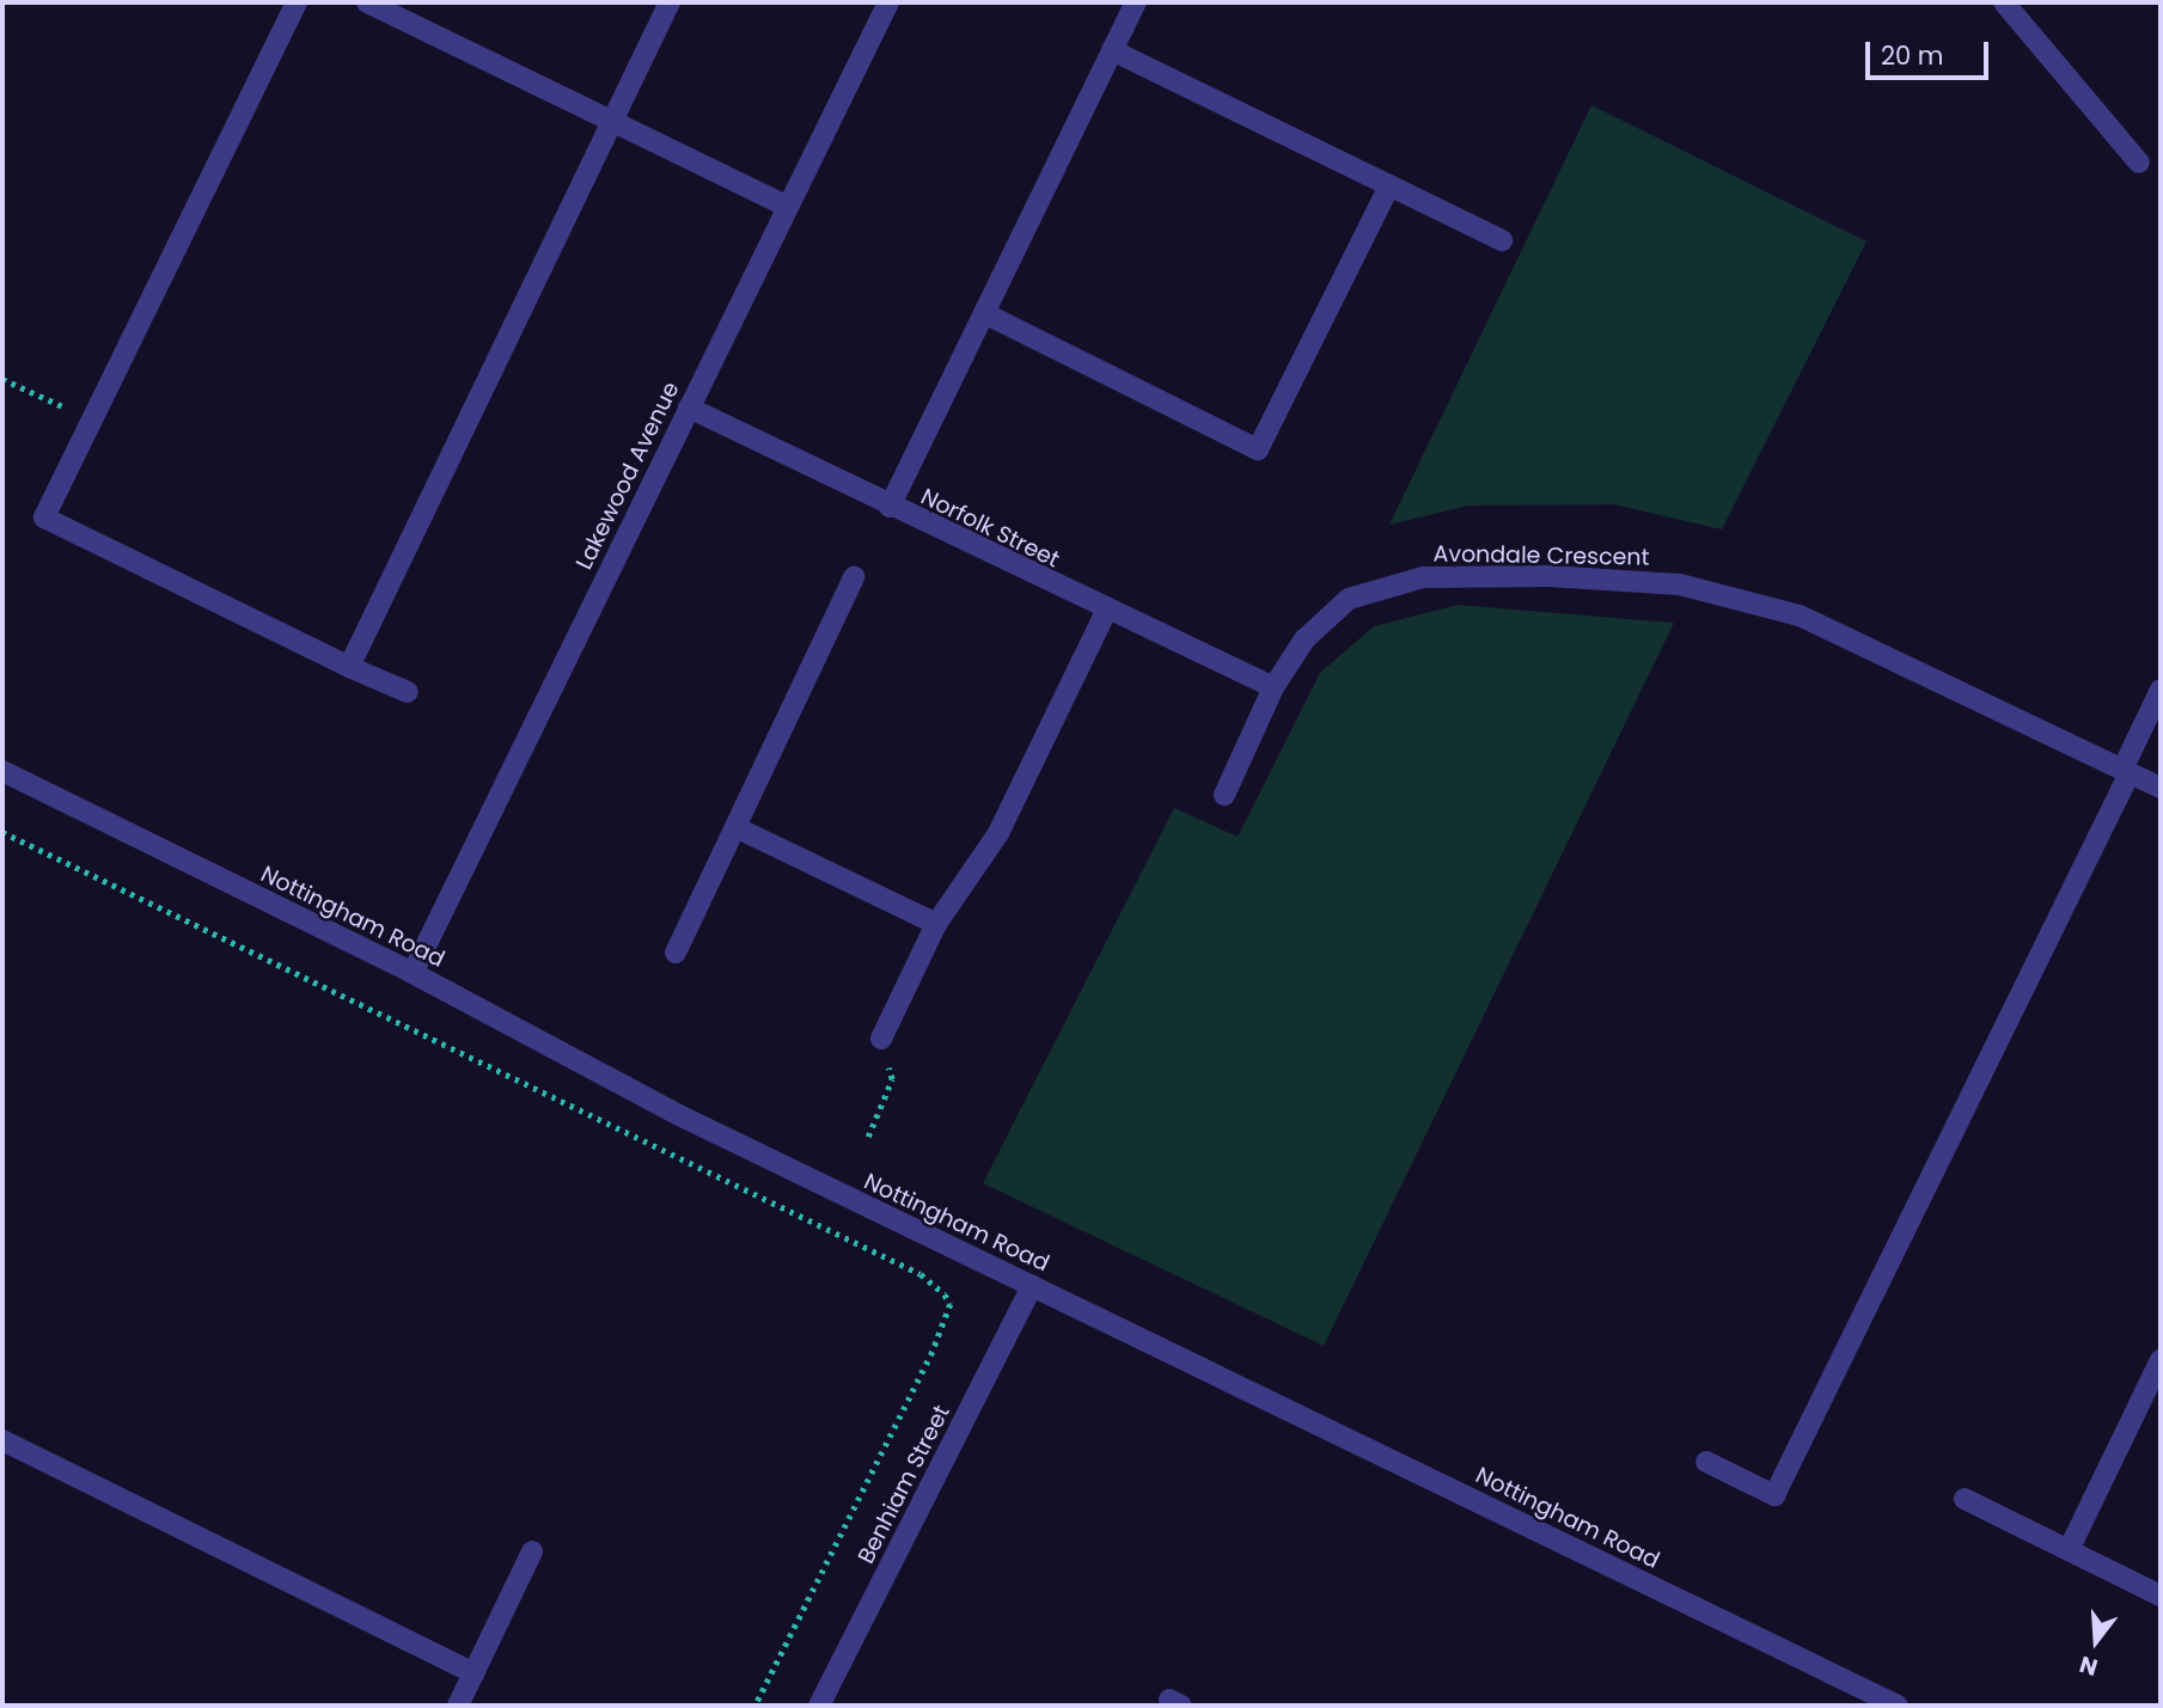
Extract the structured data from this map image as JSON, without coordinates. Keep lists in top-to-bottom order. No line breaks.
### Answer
{"streets":{"street":["Lakewood Avenue","Norfolk Street","Avondale Crescent","Nottingham Road","Benhiam Street"]},"crossings":[["Lakewood Avenue","Norfolk Street"],["Lakewood Avenue","Nottingham Road"],["Norfolk Street","Avondale Crescent"],["Nottingham Road","Benhiam Street"]],"scale_bar":"20 m","north":"bottom"}
